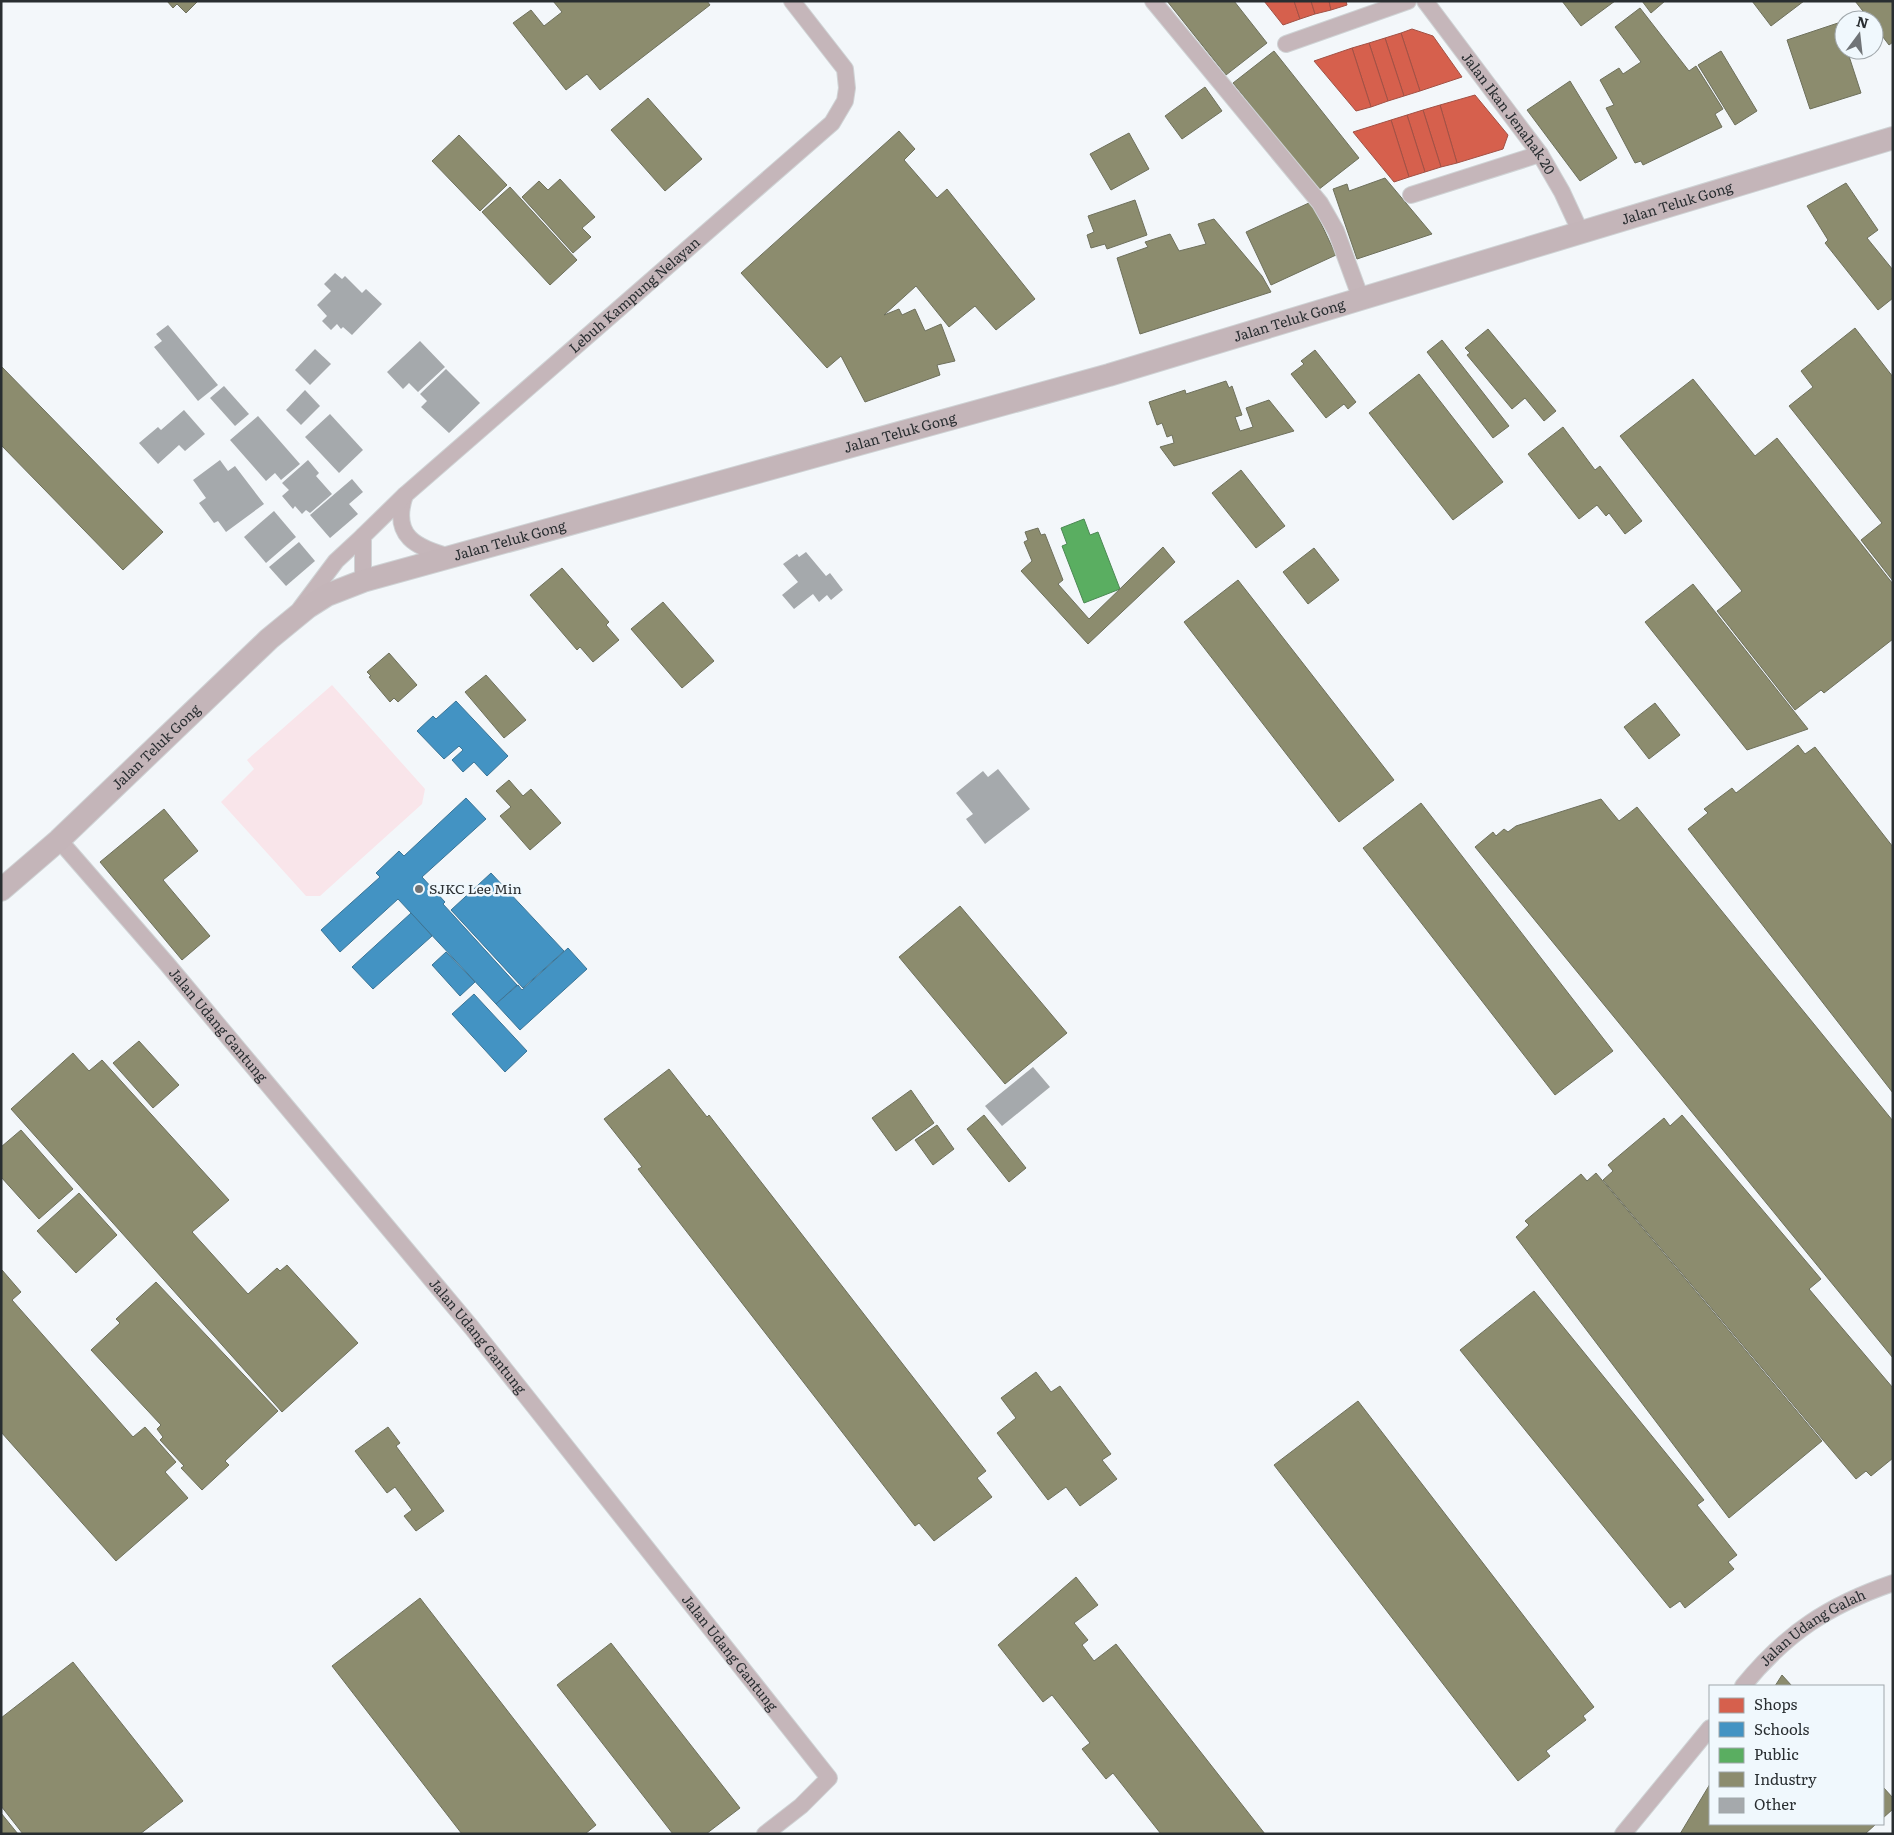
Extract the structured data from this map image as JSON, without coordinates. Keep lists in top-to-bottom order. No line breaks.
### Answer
{"streets":{"street":["Jalan Ikan Jenahak 20","Jalan Teluk Gong","Lebuh Kampung Nelayan","Jalan Udang Gantung","Jalan Udang Galah"]},"crossings":[["Jalan Ikan Jenahak 20","Jalan Teluk Gong"],["Jalan Teluk Gong","Lebuh Kampung Nelayan"],["Jalan Teluk Gong","Jalan Udang Gantung"]],"places":["SJKC Lee Min"],"legend":["Shops","Schools","Public","Industry","Other"],"north":"top"}
